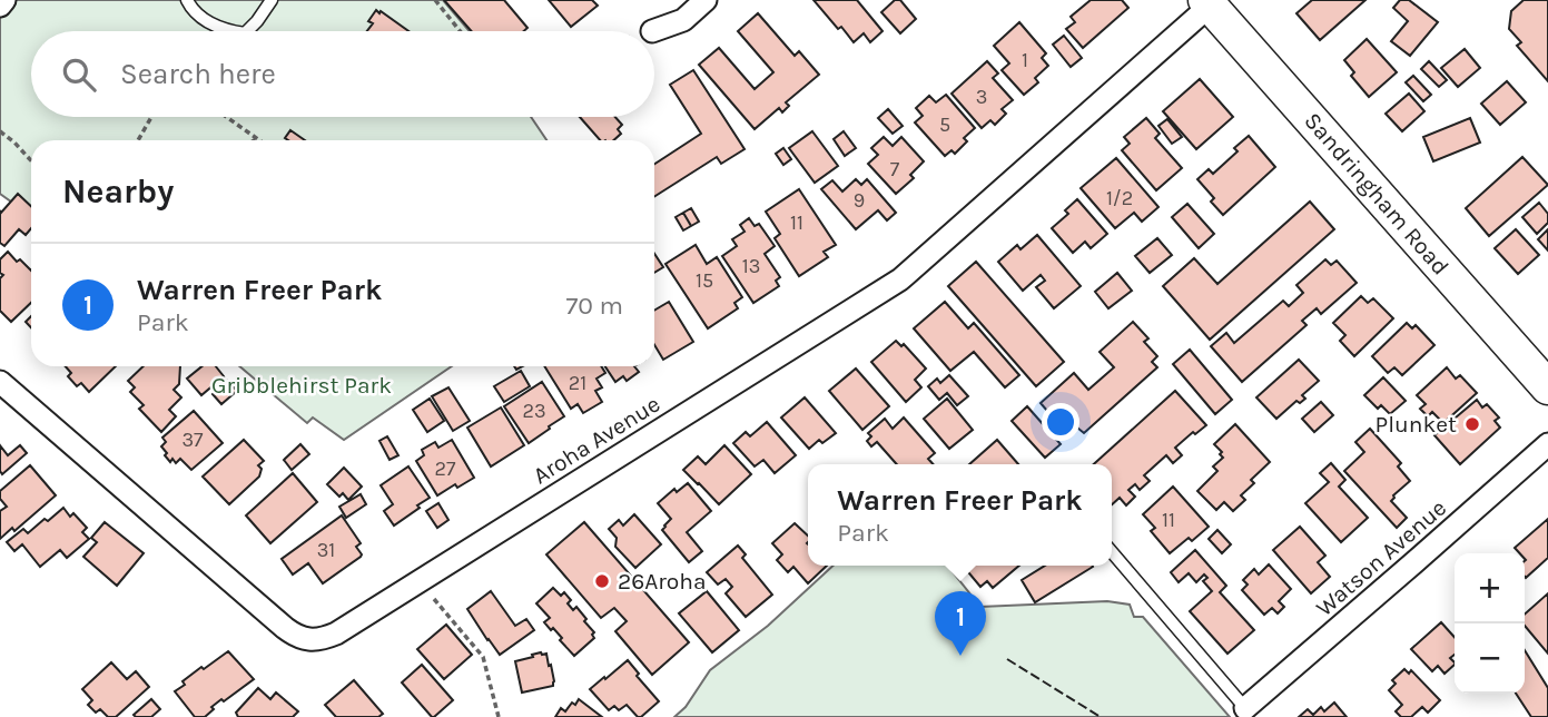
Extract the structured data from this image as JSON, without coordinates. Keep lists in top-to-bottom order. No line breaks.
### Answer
{"streets":{"main road":["Sandringham Road"],"street":["Aroha Avenue","Watson Avenue"]},"crossings":[["Sandringham Road","Aroha Avenue"]],"parks":["Gribblehirst Park"],"places":["Plunket","26Aroha"],"house_numbers":["1","3","5","7","1/2","9","11","13","15","21","23","37","27","11","31"],"page":{"search":"Search here","heading":"Nearby","list":[{"mark":"1","name":"Warren Freer Park","note":"Park","value":"70 m"}],"popup":["Warren Freer Park","Park"],"map_buttons":["+","−"],"pins":"1"}}
